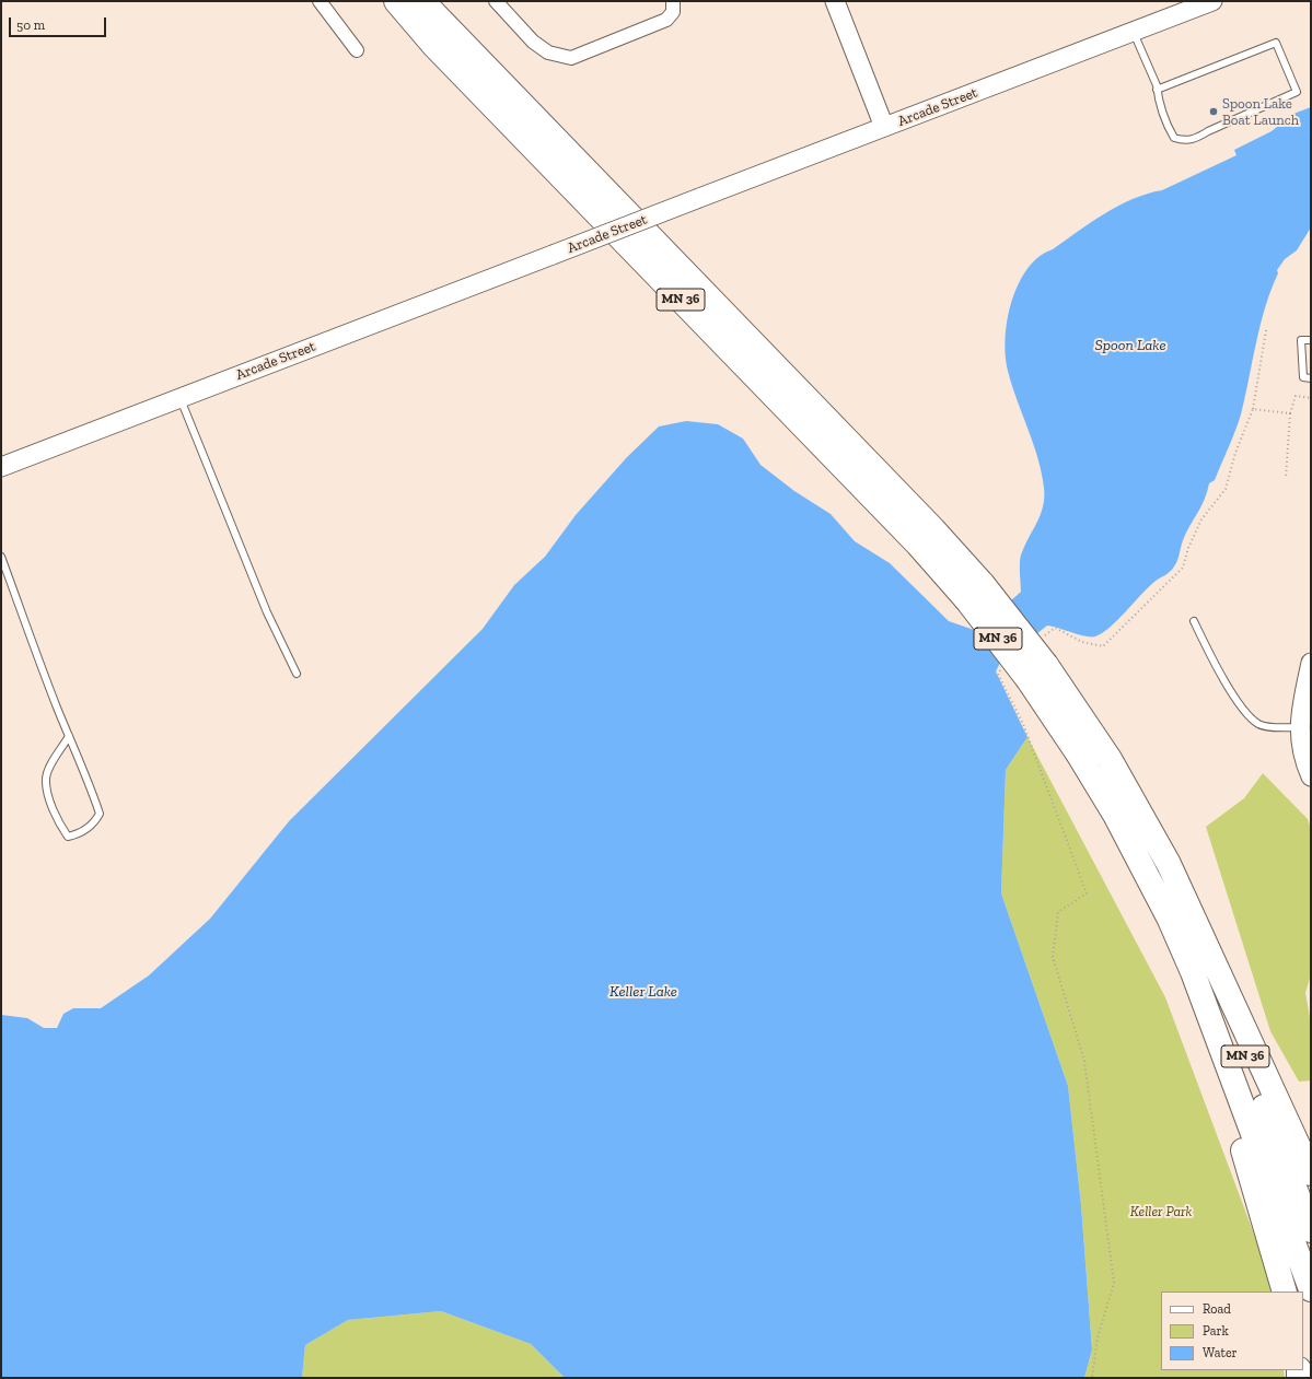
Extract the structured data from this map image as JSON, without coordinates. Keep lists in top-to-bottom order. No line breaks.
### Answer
{"streets":{"highway":["MN 36"],"street":["Arcade Street"]},"water":["Spoon Lake","Keller Lake"],"parks":["Keller Park"],"places":["Spoon Lake Boat Launch"],"legend":["Road","Park","Water"],"scale_bar":"50 m"}
